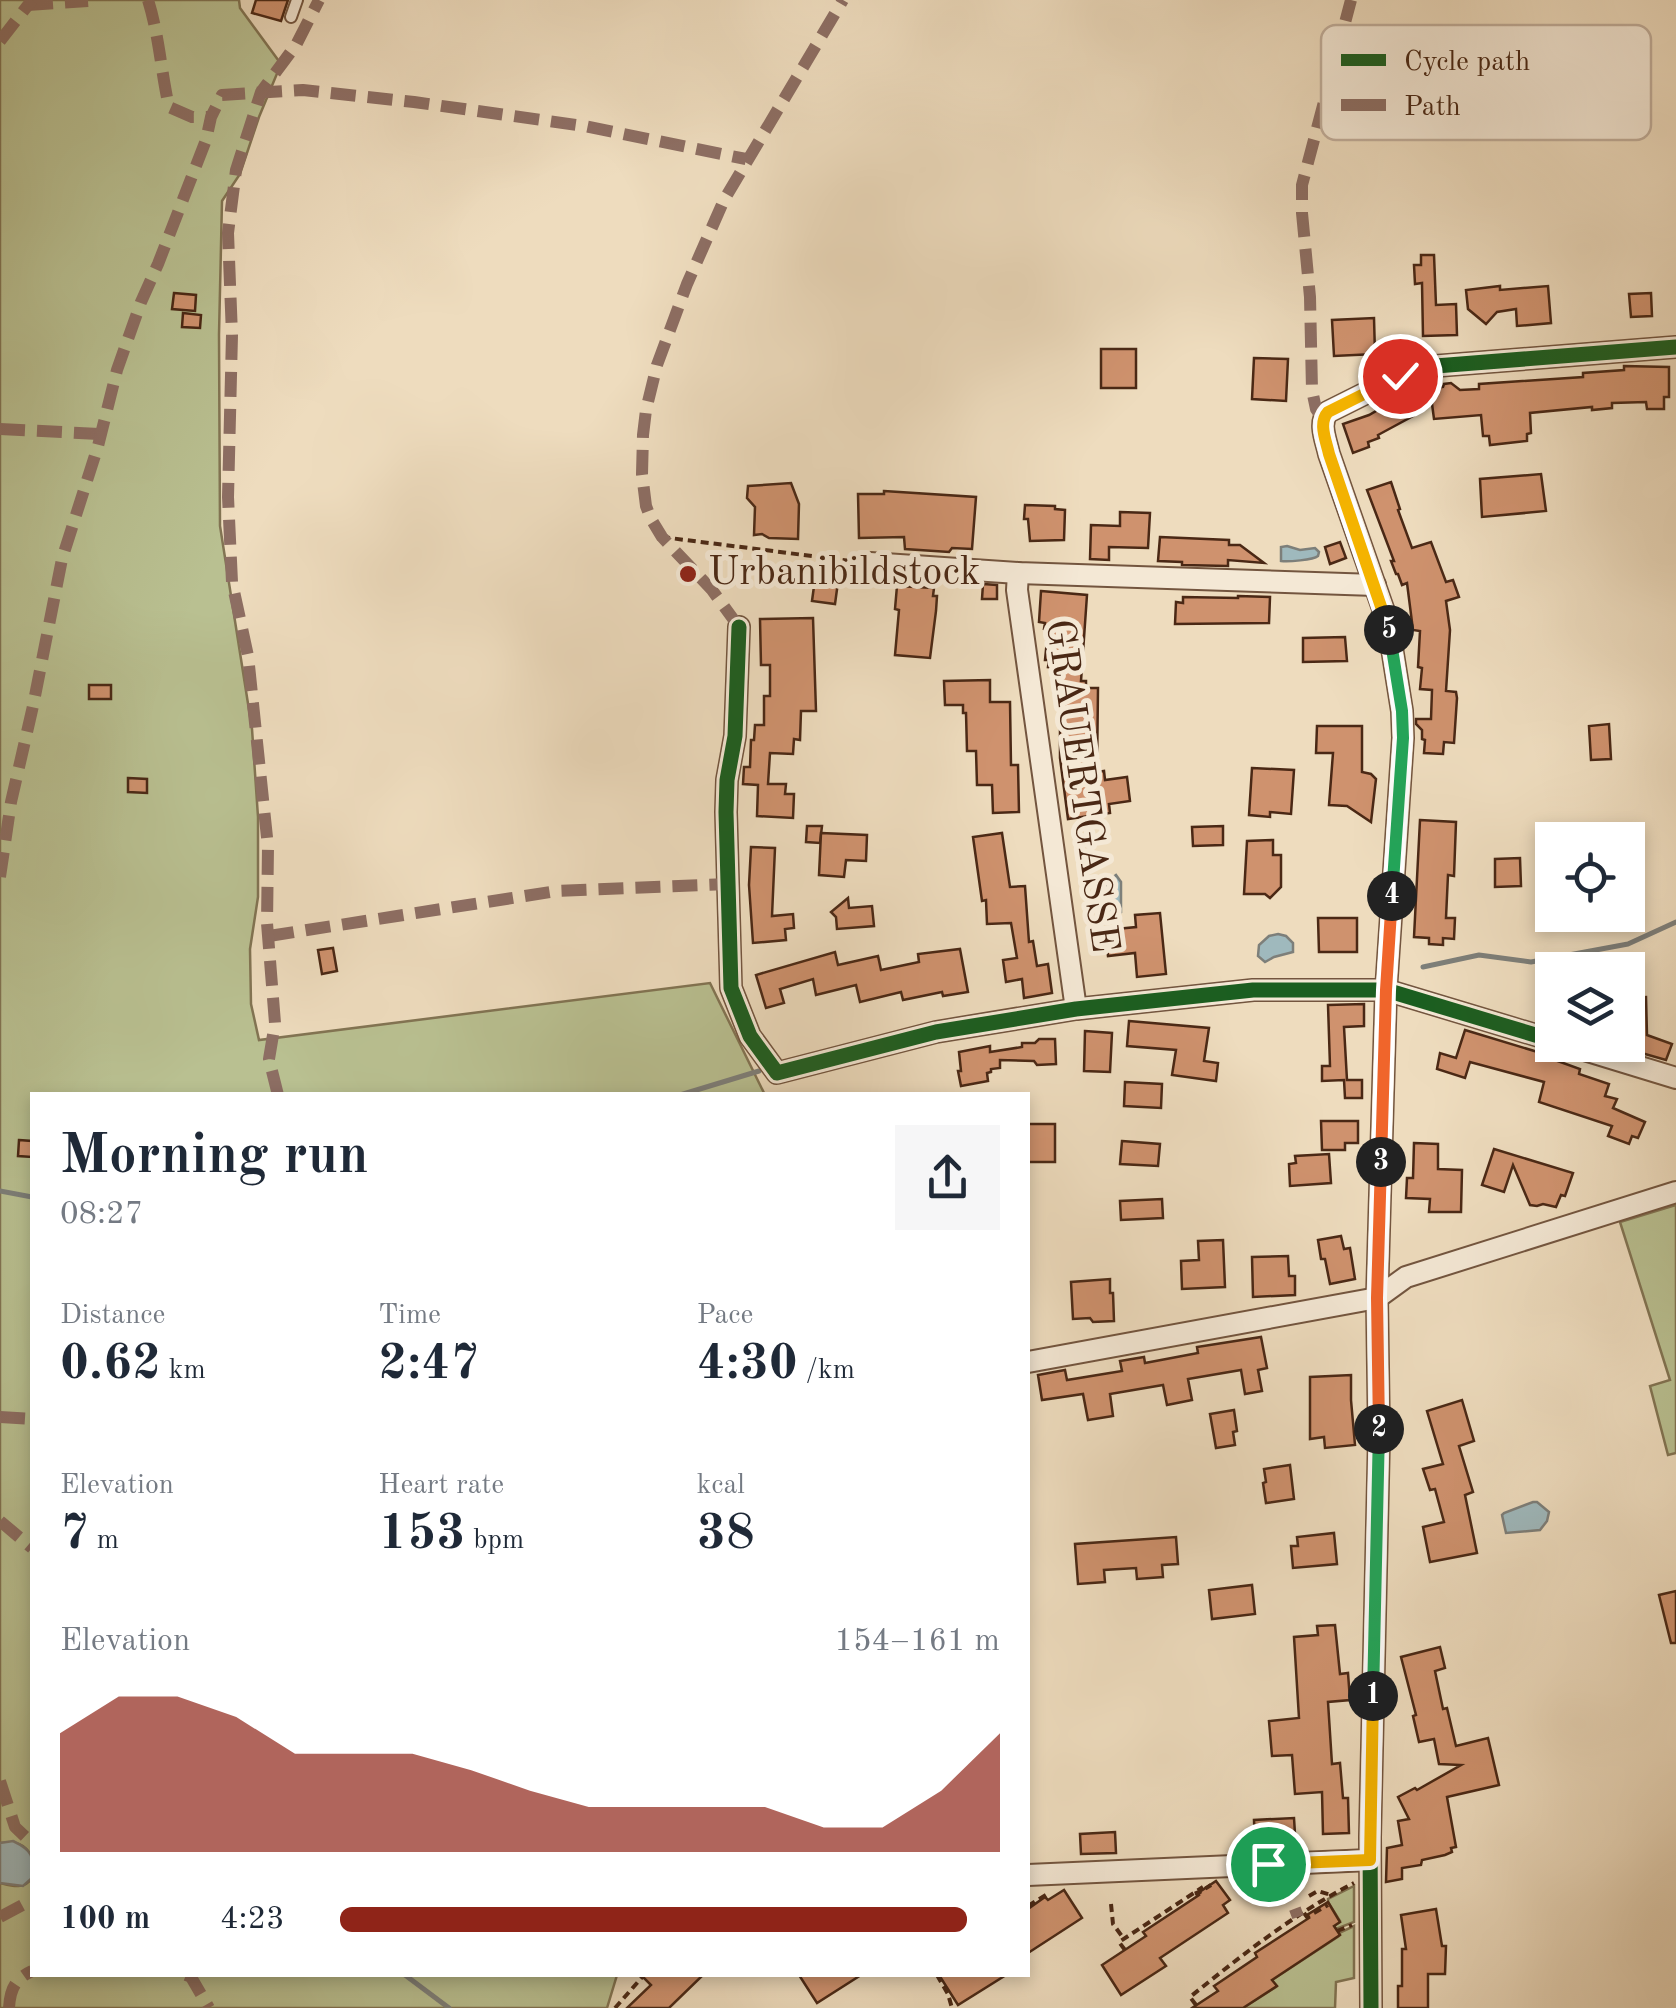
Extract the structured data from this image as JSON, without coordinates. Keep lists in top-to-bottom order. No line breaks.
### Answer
{"streets":{"street":["GRAUERTGASSE"]},"places":["Urbanibildstock"],"legend":["Cycle path","Path"],"page":{"pins":["5","4","3","2","1"],"heading":["Morning run","08:27"],"stats":[["Distance","0.62 km"],["Time","2:47"],["Pace","4:30 /km"],["Elevation","7 m"],["Heart rate","153 bpm"],["kcal","38"]],"chart":["Elevation","154–161 m"],"list":[{"name":"100 m","note":"4:23"}]}}
